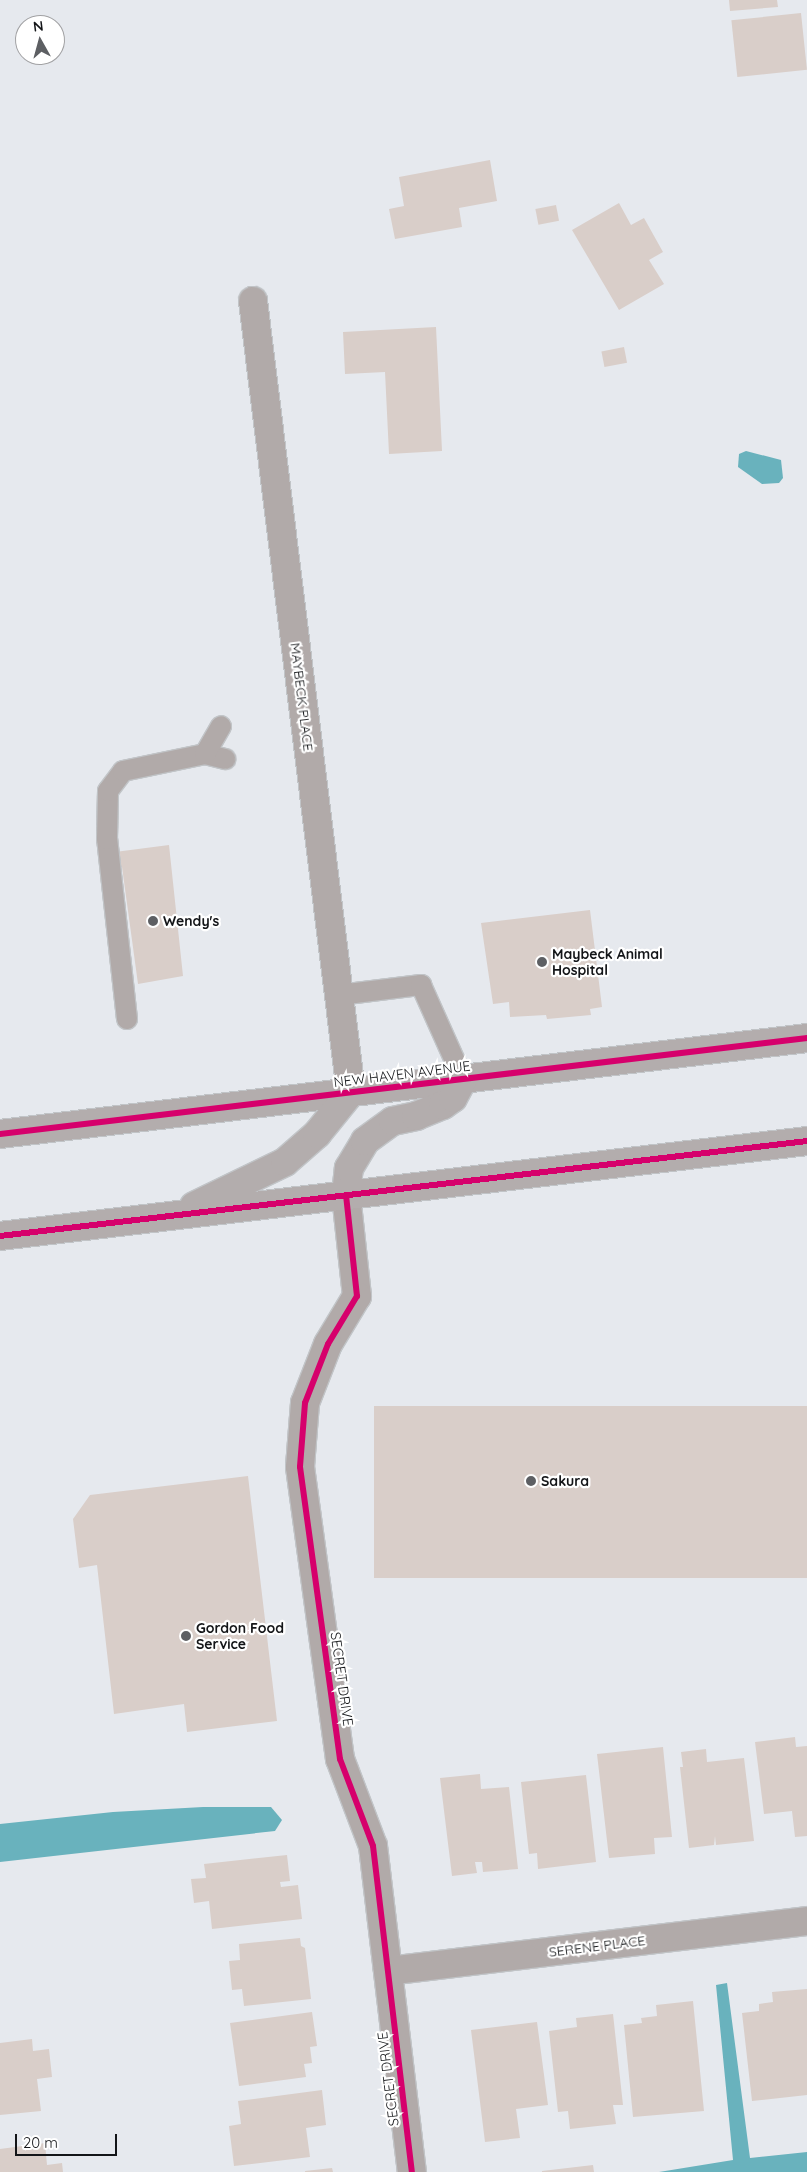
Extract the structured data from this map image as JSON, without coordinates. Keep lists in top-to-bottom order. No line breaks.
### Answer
{"streets":{"main road":["NEW HAVEN AVENUE"],"street":["MAYBECK PLACE","SECRET DRIVE","SERENE PLACE"]},"crossings":[["MAYBECK PLACE","NEW HAVEN AVENUE"],["SECRET DRIVE","SERENE PLACE"]],"places":["Wendy's","Maybeck Animal Hospital","Sakura","Gordon Food Service"],"scale_bar":"20 m","north":"top"}
